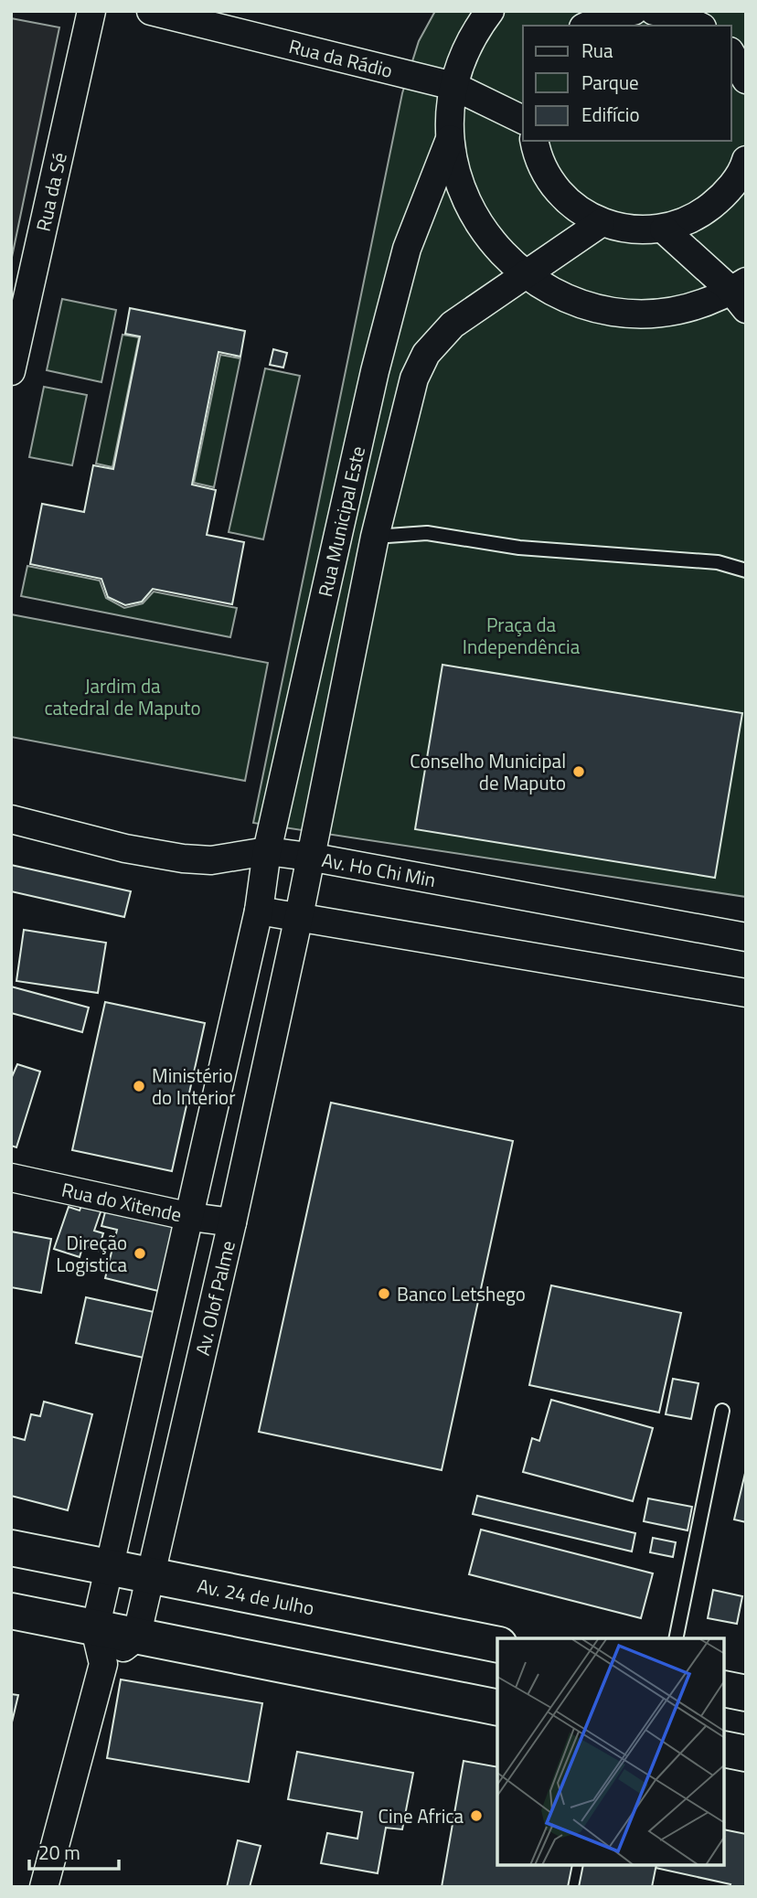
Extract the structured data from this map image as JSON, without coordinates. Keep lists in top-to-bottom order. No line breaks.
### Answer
{"streets":{"main road":["Av. 24 de Julho"],"street":["Rua da Rádio","Rua da Sé","Rua Municipal Este","Av. Ho Chi Min","Rua do Xitende","Av. Olof Palme"]},"crossings":[["Rua Municipal Este","Av. Ho Chi Min"],["Rua Municipal Este","Av. Olof Palme"],["Rua do Xitende","Av. Olof Palme"],["Av. Olof Palme","Av. 24 de Julho"]],"parks":["Praça da Independência","Jardim da catedral de Maputo"],"places":["Conselho Municipal de Maputo","Ministério do Interior","Direção Logistica","Banco Letshego","Cine Africa"],"legend":["Rua","Parque","Edifício"],"scale_bar":"20 m"}
